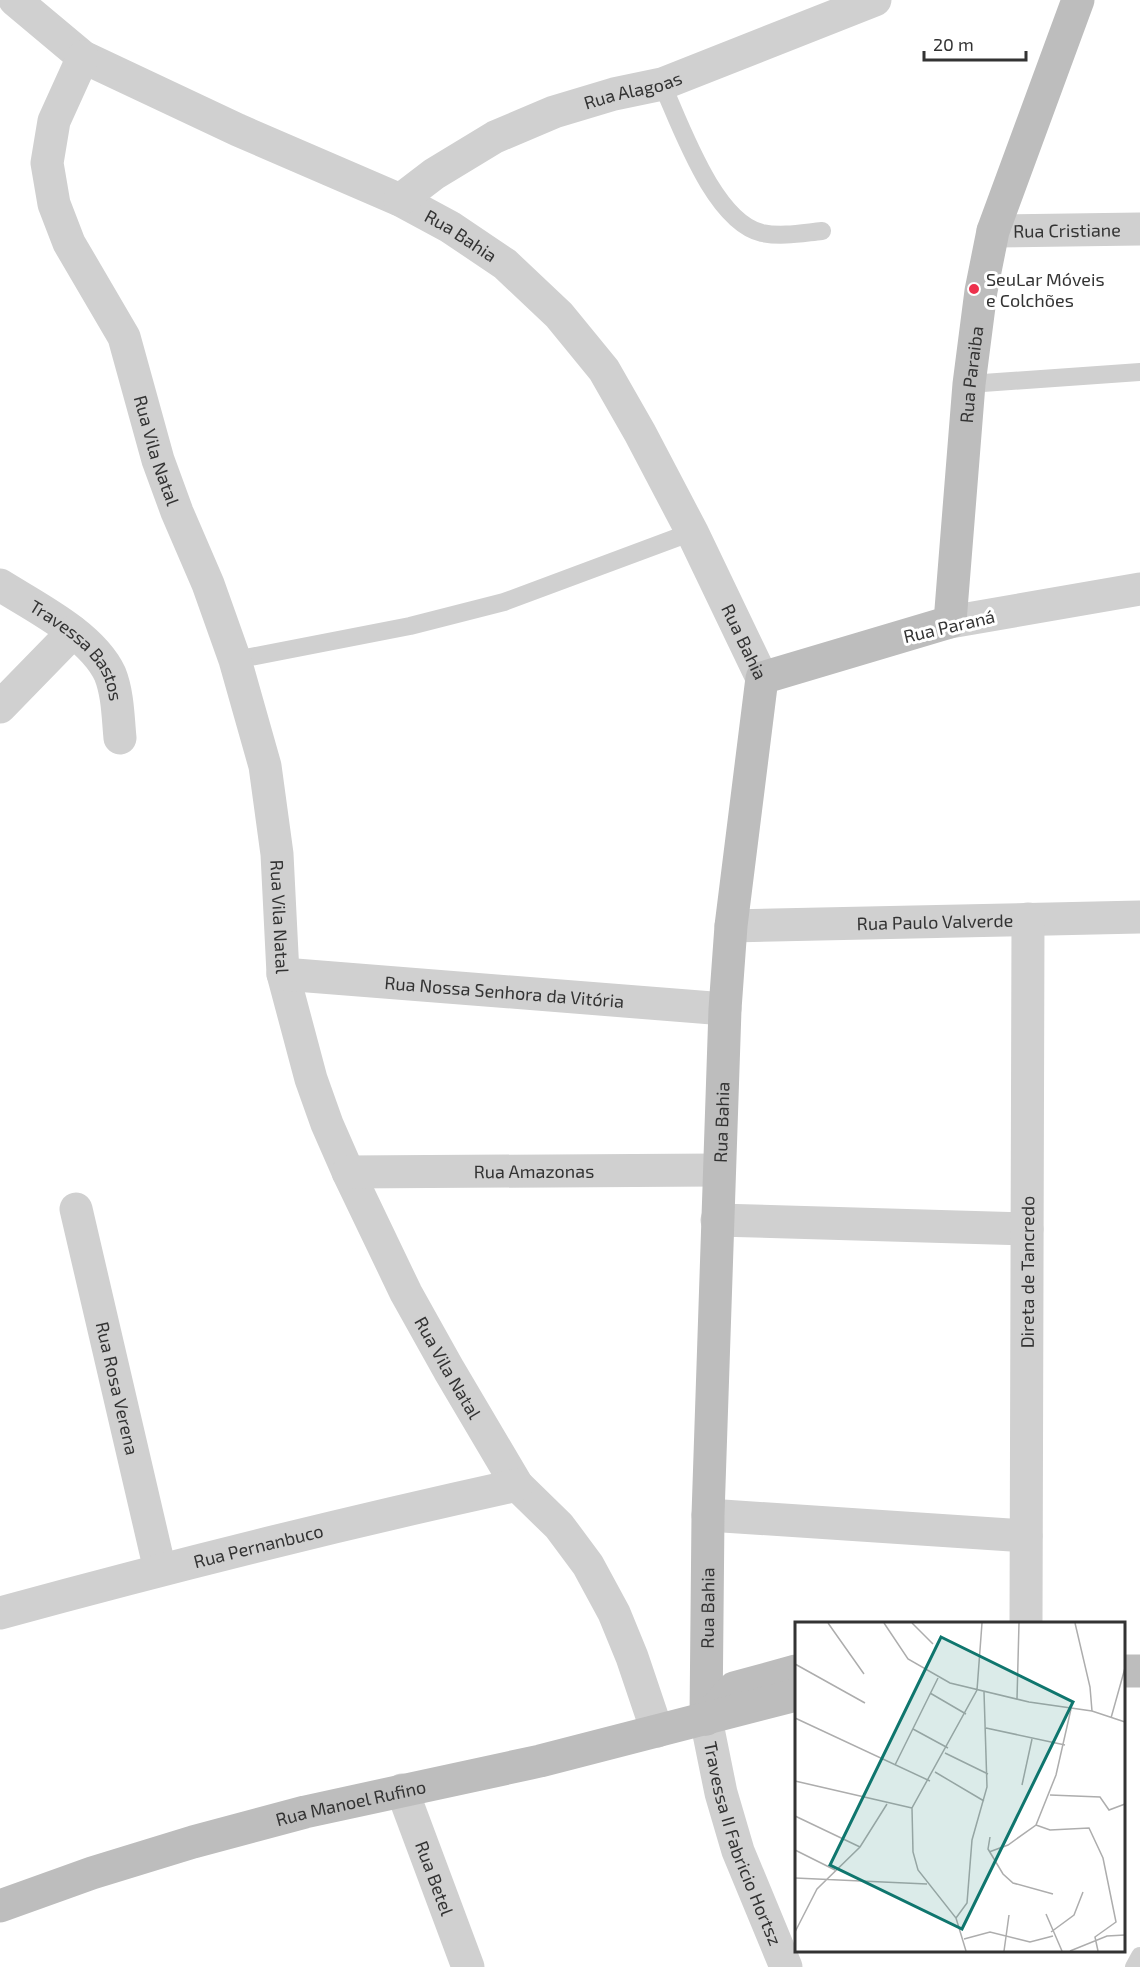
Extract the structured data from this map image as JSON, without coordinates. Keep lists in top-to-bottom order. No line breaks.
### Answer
{"streets":{"street":["Rua Alagoas","Rua Cristiane","Rua Bahia","Rua Paraiba","Rua Vila Natal","Rua Paraná","Travessa Bastos","Rua Paulo Valverde","Rua Nossa Senhora da Vitória","Rua Amazonas","Direta de Tancredo","Rua Rosa Verena","Rua Pernanbuco","Rua Manoel Rufino","Travessa II Fabricio Hortsz","Rua Betel"]},"crossings":[["Rua Alagoas","Rua Bahia"],["Rua Cristiane","Rua Paraiba"],["Rua Bahia","Rua Vila Natal"],["Rua Bahia","Rua Paraná"],["Rua Bahia","Rua Paulo Valverde"],["Rua Bahia","Rua Nossa Senhora da Vitória"],["Rua Bahia","Rua Amazonas"],["Rua Bahia","Rua Manoel Rufino"],["Rua Bahia","Travessa II Fabricio Hortsz"],["Rua Paraiba","Rua Paraná"],["Rua Vila Natal","Rua Nossa Senhora da Vitória"],["Rua Vila Natal","Rua Amazonas"],["Rua Vila Natal","Rua Pernanbuco"],["Rua Vila Natal","Rua Manoel Rufino"],["Rua Paulo Valverde","Direta de Tancredo"],["Rua Rosa Verena","Rua Pernanbuco"],["Rua Manoel Rufino","Travessa II Fabricio Hortsz"],["Rua Manoel Rufino","Rua Betel"]],"places":["SeuLar Móveis e Colchões"],"scale_bar":"20 m"}
